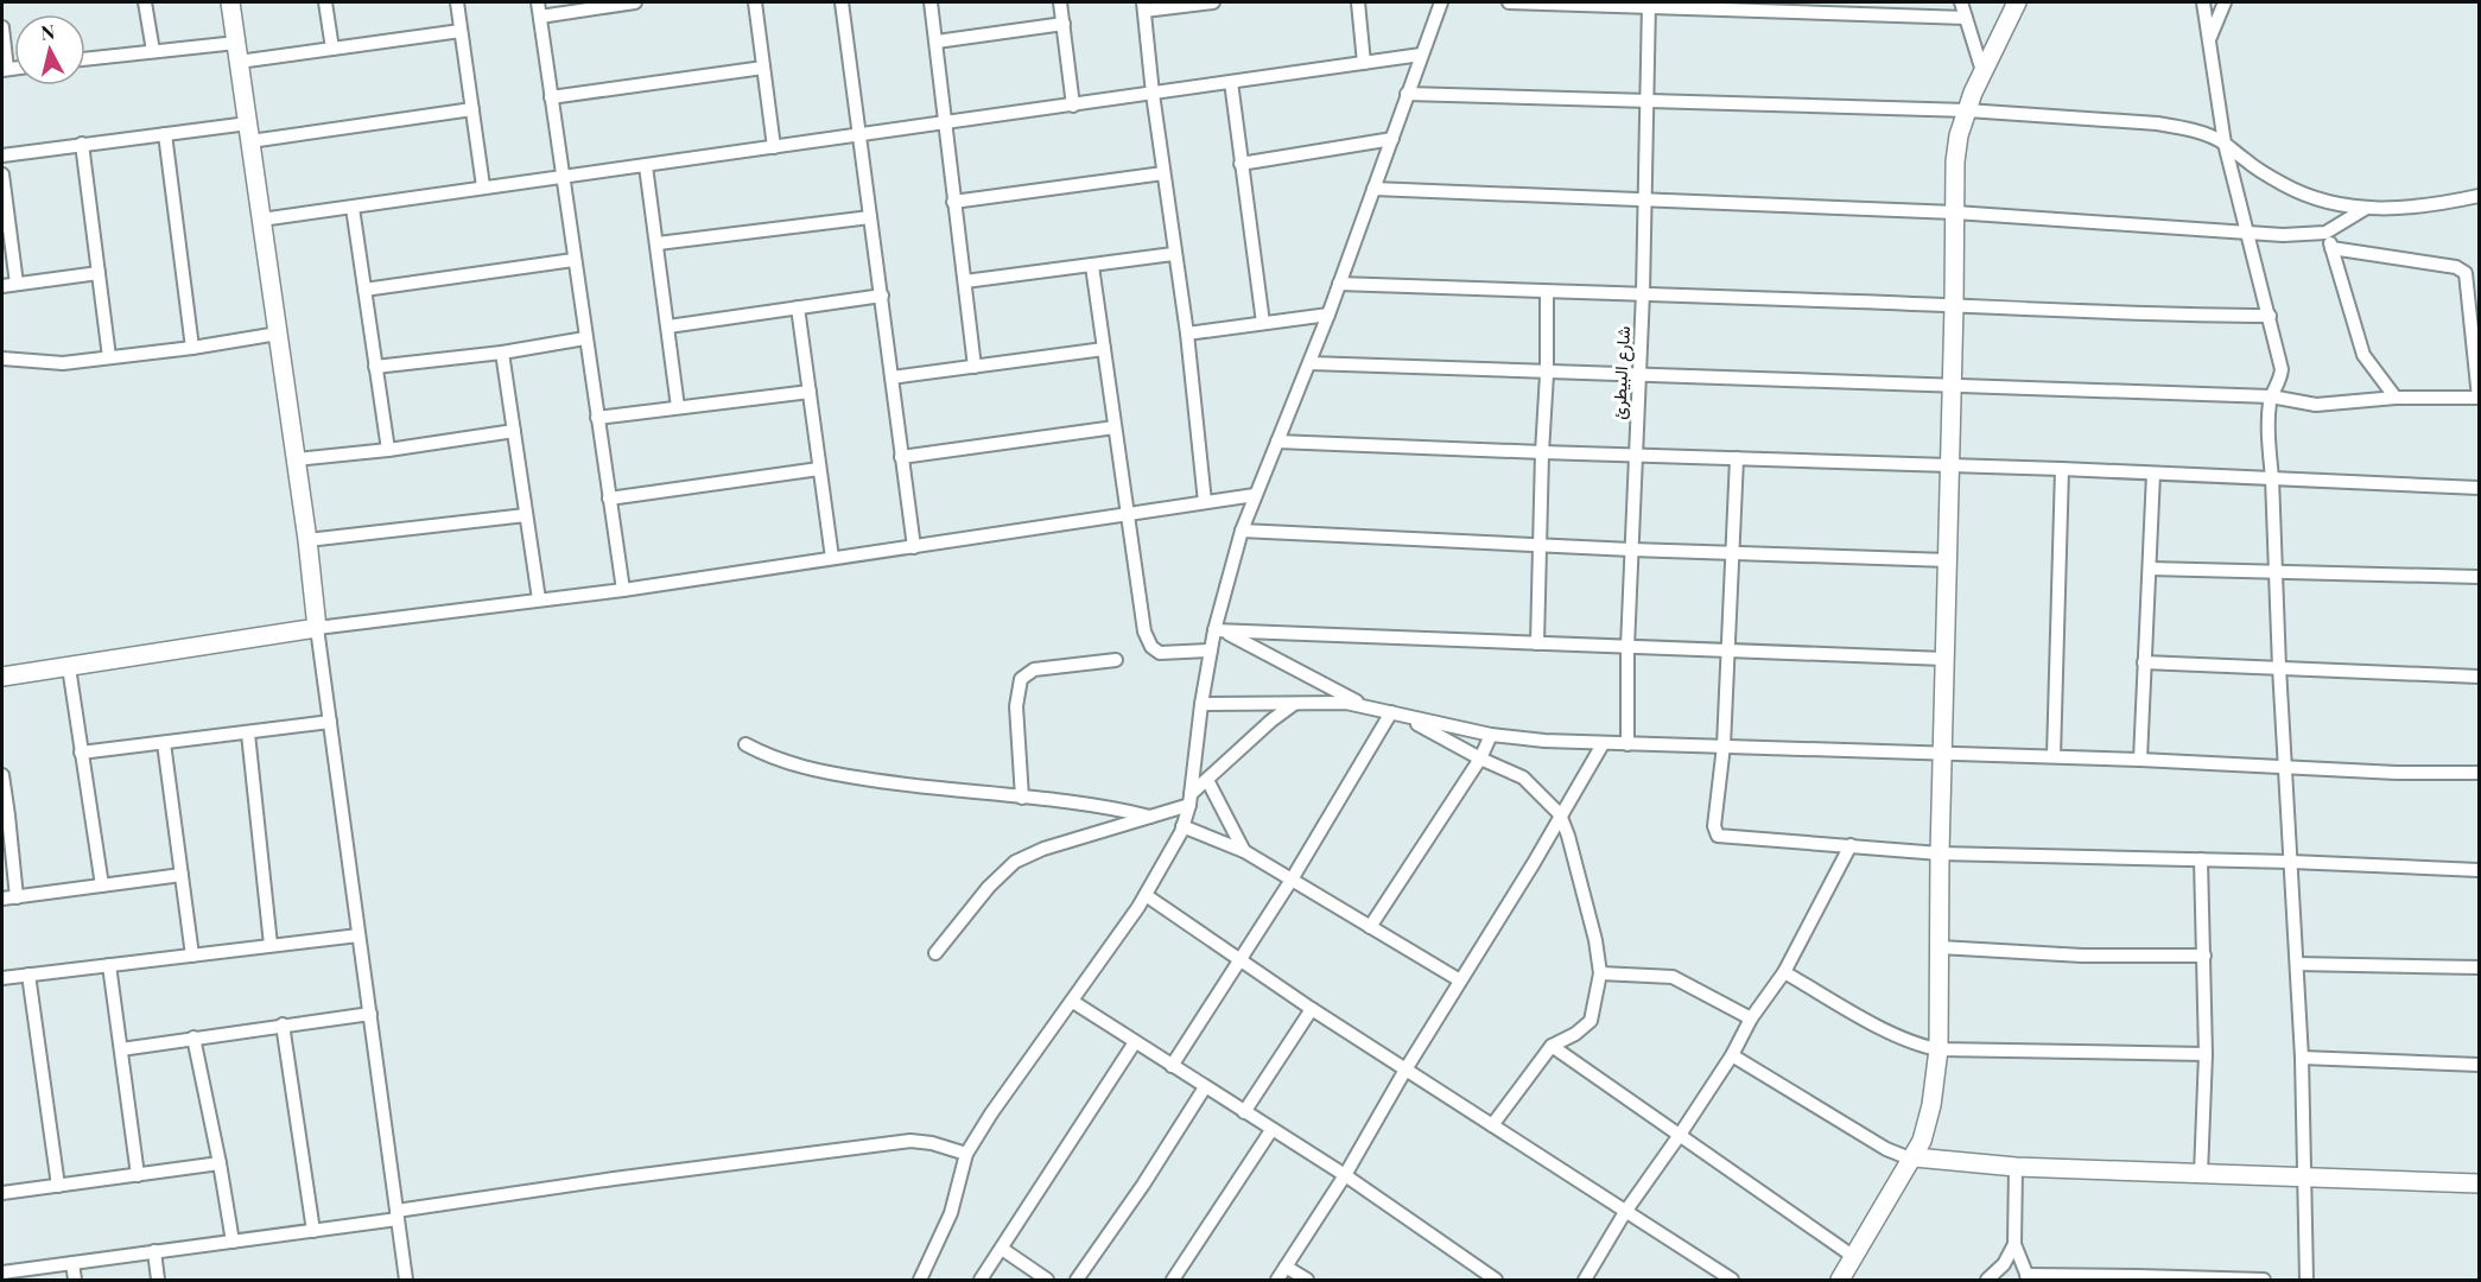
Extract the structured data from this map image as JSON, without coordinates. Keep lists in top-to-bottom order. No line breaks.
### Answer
{"streets":{"street":["شارع البيطرئ"]},"north":"top"}
